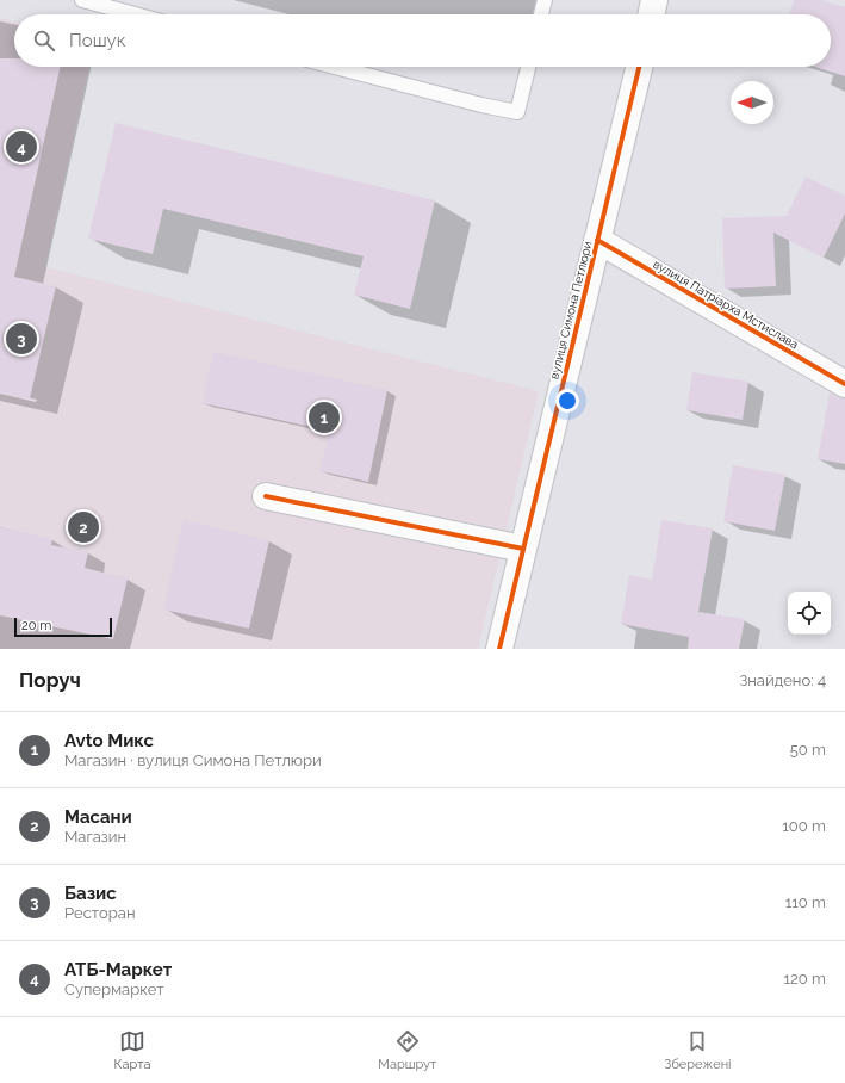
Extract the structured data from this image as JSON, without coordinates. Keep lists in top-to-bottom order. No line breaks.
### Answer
{"streets":{"street":["вулиця Патріарха Мстислава","вулиця Симона Петлюри"]},"crossings":[["вулиця Патріарха Мстислава","вулиця Симона Петлюри"]],"scale_bar":"20 m","north":"left","page":{"search":"Пошук","pins":["4","3","1","2"],"scale":"20 m","heading":["Поруч","Знайдено: 4"],"list":[{"mark":"1","name":"Avto Микс","note":"Магазин · вулиця Симона Петлюри","value":"50 m"},{"mark":"2","name":"Масани","note":"Магазин","value":"100 m"},{"mark":"3","name":"Базис","note":"Ресторан","value":"110 m"},{"mark":"4","name":"АТБ-Маркет","note":"Супермаркет","value":"120 m"}],"nav":["Карта","Маршрут","Збережені"]}}
